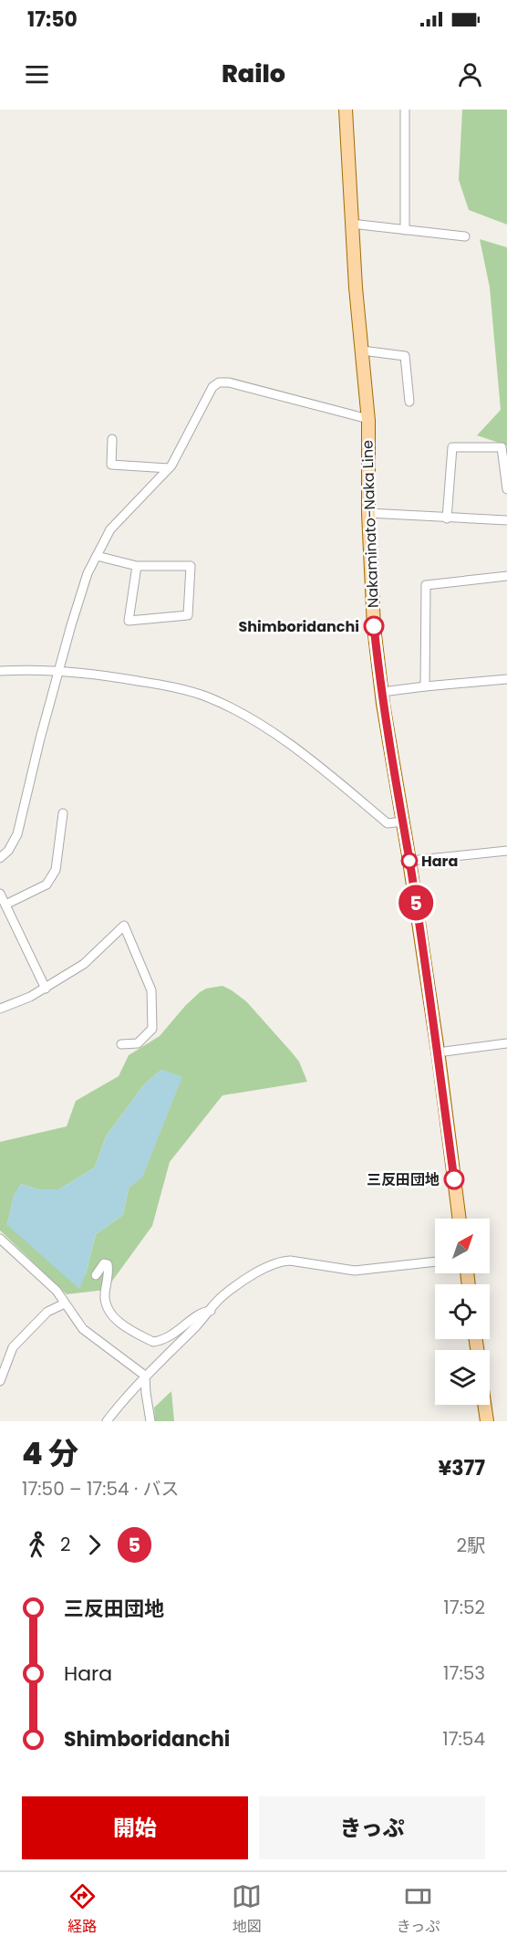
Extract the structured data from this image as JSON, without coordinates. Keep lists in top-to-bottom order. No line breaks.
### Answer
{"streets":{"main road":["Nakaminato-Naka Line"]},"places":["Shimboridanchi","Hara","三反田団地"],"lines":["bus line 5"],"north":"top right","page":{"status":"17:50","header":"Railo","on_map":"5","heading":["4 分","17:50 – 17:54 · バス","¥377"],"legs":["2","5","2駅"],"list":[{"name":"三反田団地","value":"17:52"},{"name":"Hara","value":"17:53"},{"name":"Shimboridanchi","value":"17:54"}],"buttons":["開始","きっぷ"],"tabs":["経路","地図","きっぷ"]}}
